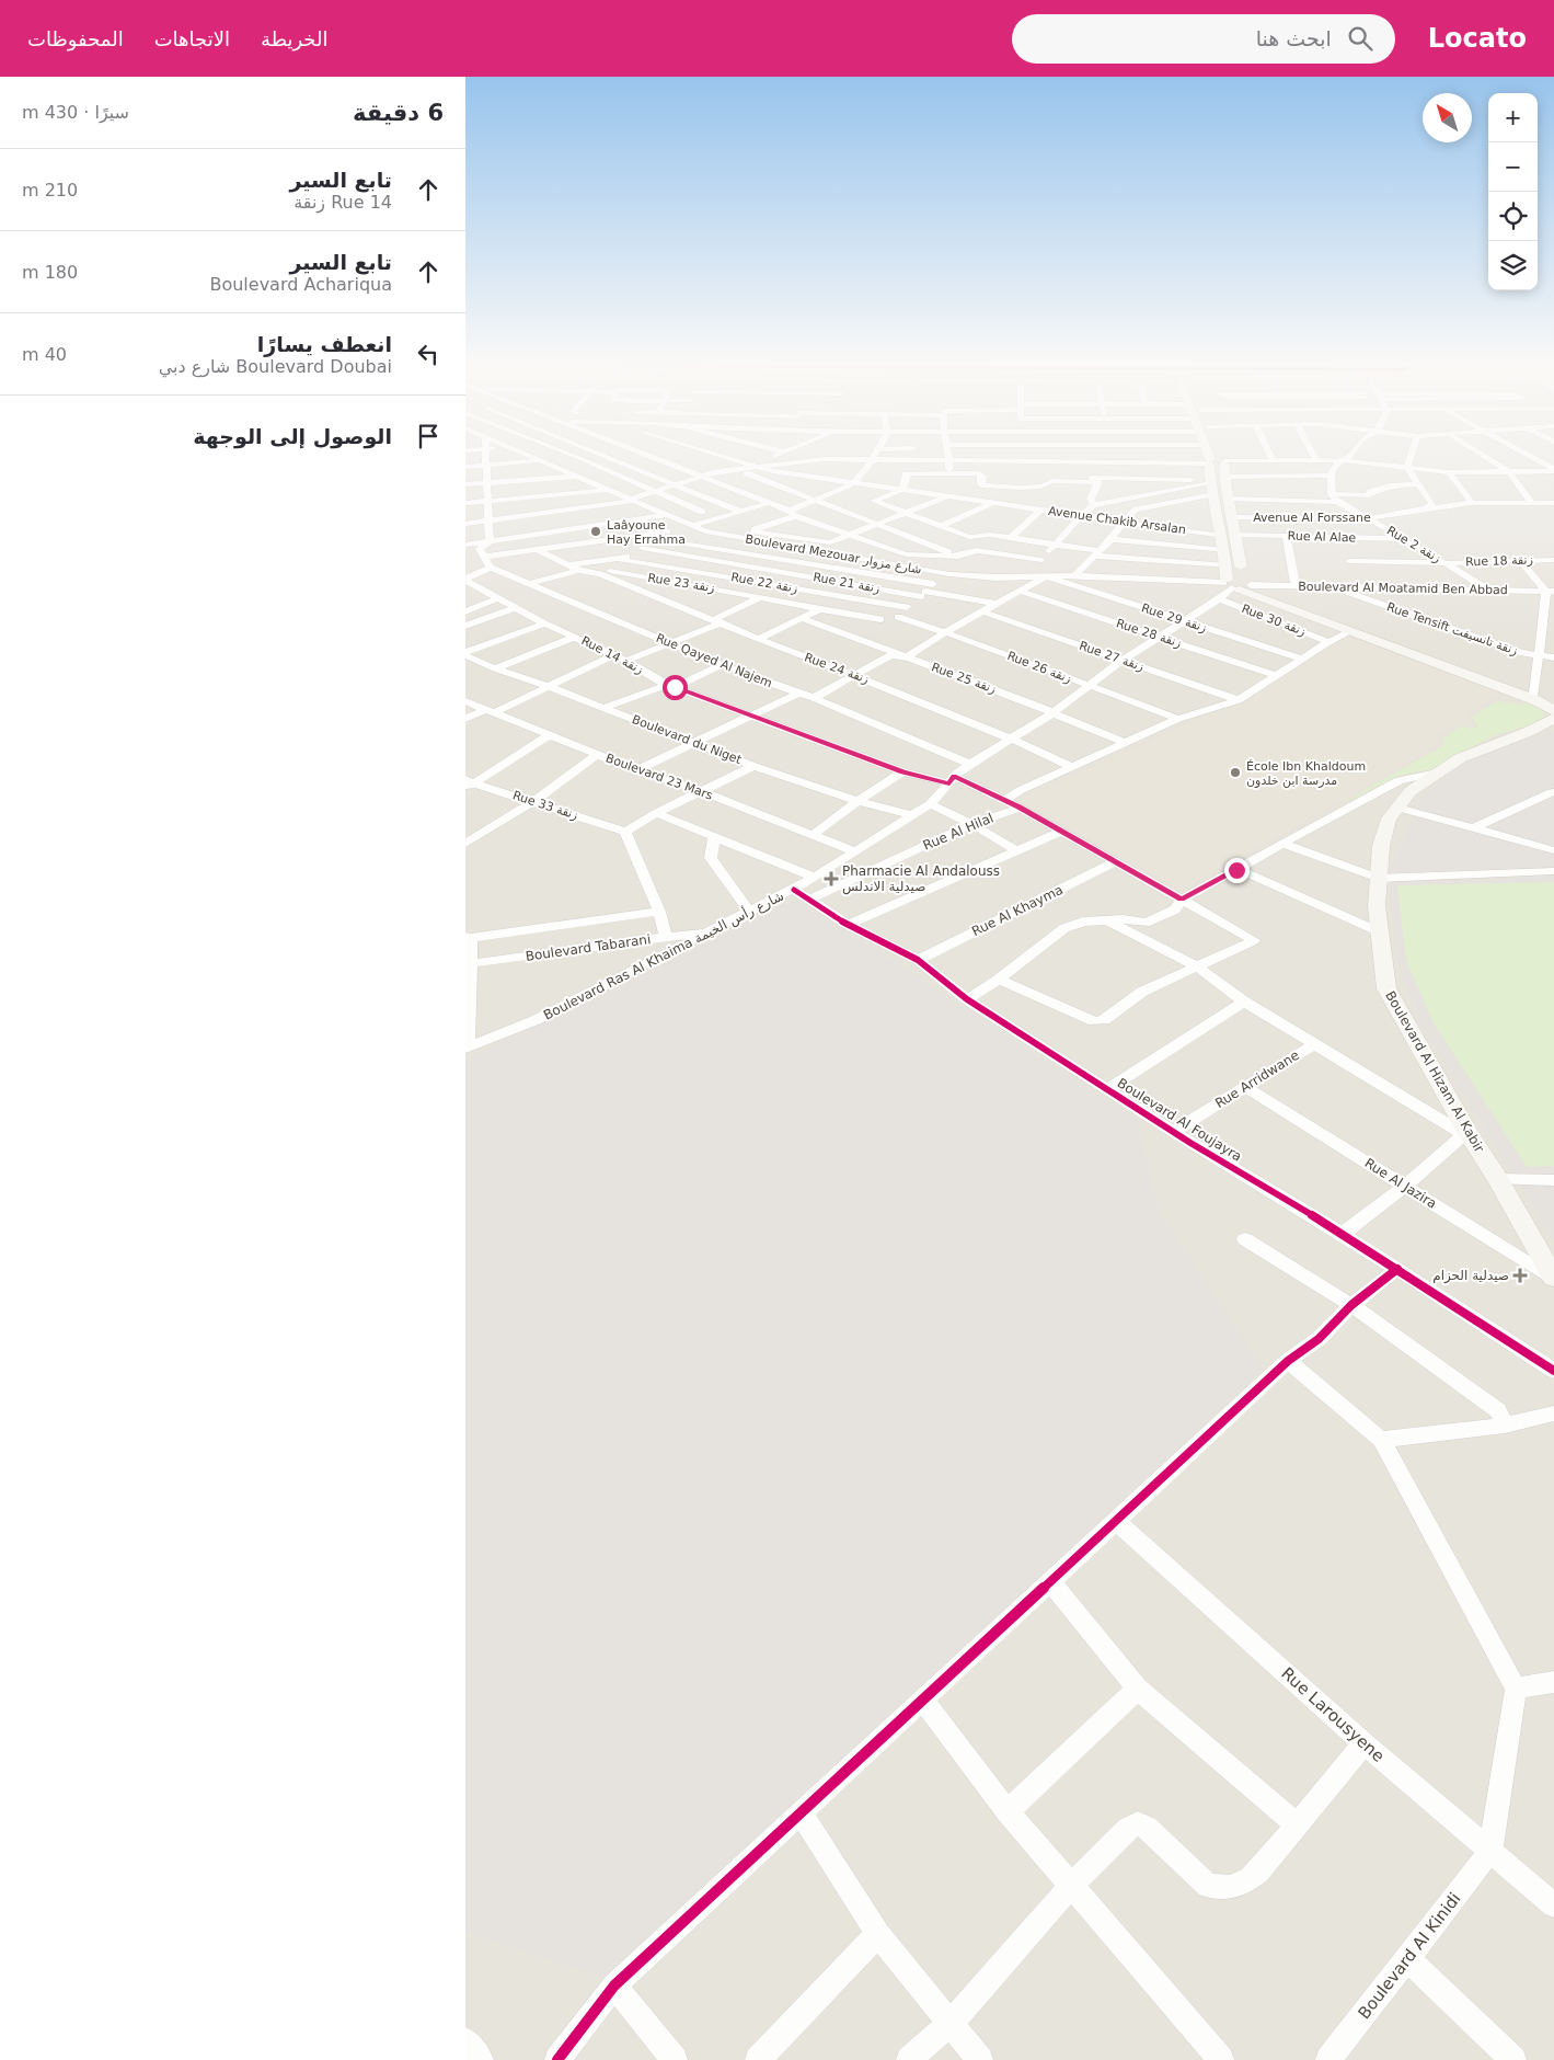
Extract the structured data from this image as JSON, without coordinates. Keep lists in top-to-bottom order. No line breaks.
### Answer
{"streets":{"main road":["Boulevard Al Hizam Al Kabir"],"street":["Avenue Al Forssane","Avenue Chakib Arsalan","Rue Al Alae","Rue 2 زنقة","Boulevard Mezouar شارع مزوار","Rue 18 زنقة","Rue 23 زنقة","Rue 22 زنقة","Rue 21 زنقة","Boulevard Al Moatamid Ben Abbad","Rue 29 زنقة","Rue 30 زنقة","Rue Tensift زنقة تانسيفت","Rue 28 زنقة","Rue 14 زنقة","Rue 27 زنقة","Rue Qayed Al Najem","Rue 26 زنقة","Rue 24 زنقة","Rue 25 زنقة","Boulevard du Niget","Boulevard 23 Mars","Rue 33 زنقة","Rue Al Hilal","Rue Al Khayma","Boulevard Tabarani","Boulevard Ras Al Khaima شارع رأس الخيمة","Rue Arridwane","Boulevard Al Foujayra","Rue Al Jazira","Rue Larousyene","Boulevard Al Kinidi"]},"crossings":[["Avenue Al Forssane","Rue 2 زنقة"],["Rue Al Alae","Rue 2 زنقة"],["Rue 2 زنقة","Rue 18 زنقة"],["Rue 2 زنقة","Boulevard Al Moatamid Ben Abbad"],["Boulevard Mezouar شارع مزوار","Boulevard Al Moatamid Ben Abbad"],["Boulevard Mezouar شارع مزوار","Rue 29 زنقة"],["Boulevard Mezouar شارع مزوار","Boulevard Ras Al Khaima شارع رأس الخيمة"],["Rue 18 زنقة","Boulevard Al Moatamid Ben Abbad"],["Rue 23 زنقة","Rue 24 زنقة"],["Boulevard Al Moatamid Ben Abbad","Rue Tensift زنقة تانسيفت"],["Boulevard Al Moatamid Ben Abbad","Boulevard Ras Al Khaima شارع رأس الخيمة"],["Rue 29 زنقة","Boulevard Ras Al Khaima شارع رأس الخيمة"],["Rue 30 زنقة","Boulevard Ras Al Khaima شارع رأس الخيمة"],["Rue 28 زنقة","Boulevard Ras Al Khaima شارع رأس الخيمة"],["Rue 14 زنقة","Rue Al Hilal"],["Rue 14 زنقة","Rue Al Khayma"],["Rue 14 زنقة","Boulevard Ras Al Khaima شارع رأس الخيمة"],["Rue 27 زنقة","Boulevard Ras Al Khaima شارع رأس الخيمة"],["Rue Qayed Al Najem","Boulevard Ras Al Khaima شارع رأس الخيمة"],["Rue 26 زنقة","Boulevard Ras Al Khaima شارع رأس الخيمة"],["Rue 24 زنقة","Boulevard Ras Al Khaima شارع رأس الخيمة"],["Rue 25 زنقة","Boulevard Ras Al Khaima شارع رأس الخيمة"],["Boulevard du Niget","Boulevard Ras Al Khaima شارع رأس الخيمة"],["Boulevard 23 Mars","Boulevard Ras Al Khaima شارع رأس الخيمة"],["Rue Al Hilal","Boulevard Al Foujayra"],["Rue Al Khayma","Boulevard Al Foujayra"],["Boulevard Tabarani","Boulevard Ras Al Khaima شارع رأس الخيمة"],["Boulevard Ras Al Khaima شارع رأس الخيمة","Boulevard Al Foujayra"],["Boulevard Al Hizam Al Kabir","Rue Al Jazira"],["Rue Arridwane","Boulevard Al Foujayra"],["Rue Arridwane","Rue Al Jazira"],["Rue Larousyene","Boulevard Al Kinidi"]],"places":{"other":["Laâyoune Hay Errahma","École Ibn Khaldoum مدرسة ابن خلدون"],"health":["Pharmacie Al Andalouss صيدلية الاندلس","صيدلية الحزام"]},"north":"top left","page":{"header":"Locato","search":"ابحث هنا","nav":["الخريطة","الاتجاهات","المحفوظات"],"heading":["6 دقيقة","سيرًا · 430 m"],"map_buttons":["+","−"],"list":[["تابع السير","Rue 14 زنقة","210 m"],["تابع السير","Boulevard Achariqua","180 m"],["انعطف يسارًا","Boulevard Doubai شارع دبي","40 m"],"الوصول إلى الوجهة"]}}
